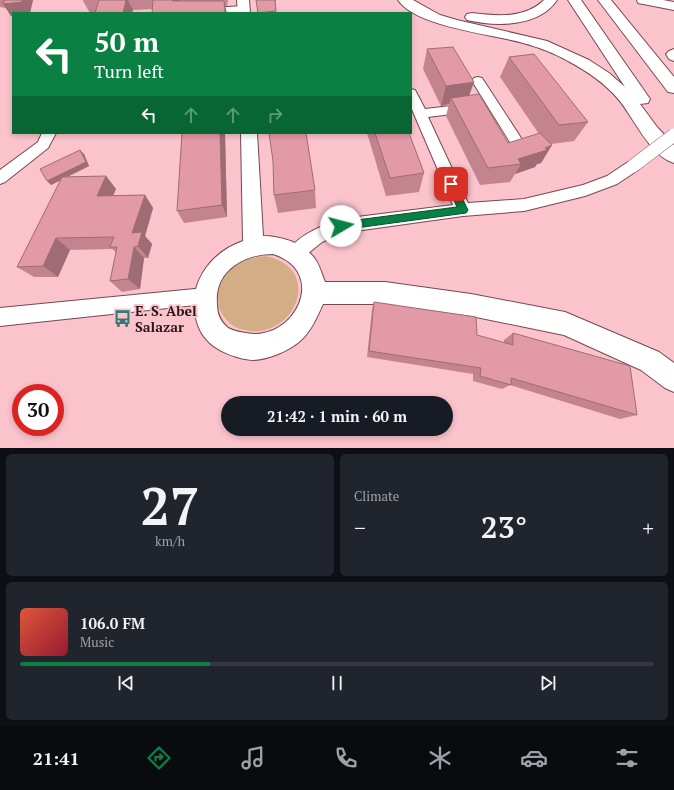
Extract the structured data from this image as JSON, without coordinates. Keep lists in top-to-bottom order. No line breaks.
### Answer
{"places":{"bus stop":["E. S. Abel Salazar"]},"page":{"turn":["50 m","Turn left"],"limit":"30","trip":"21:42 · 1 min · 60 m","tile":[["27","km/h"],"Climate"],"heat":["−","23°","+"],"song":["106.0 FM","Music"],"tabs":"21:41"}}
